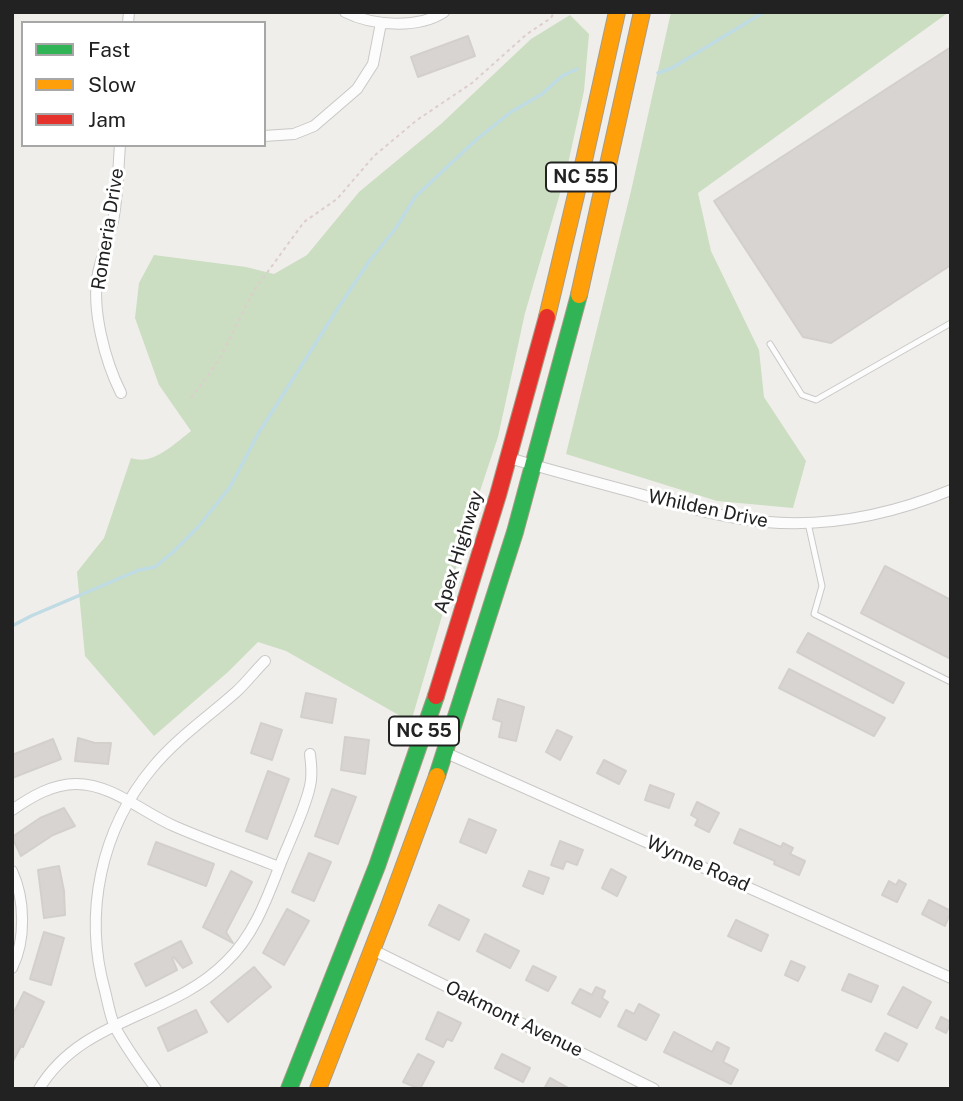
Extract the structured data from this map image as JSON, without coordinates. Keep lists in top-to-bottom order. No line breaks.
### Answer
{"streets":{"main road":["NC 55","Apex Highway"],"street":["Romeria Drive","Whilden Drive","Wynne Road","Oakmont Avenue"]},"crossings":[["NC 55","Whilden Drive"],["NC 55","Wynne Road"],["NC 55","Oakmont Avenue"],["Whilden Drive","Apex Highway"]],"legend":["Fast","Slow","Jam"]}
